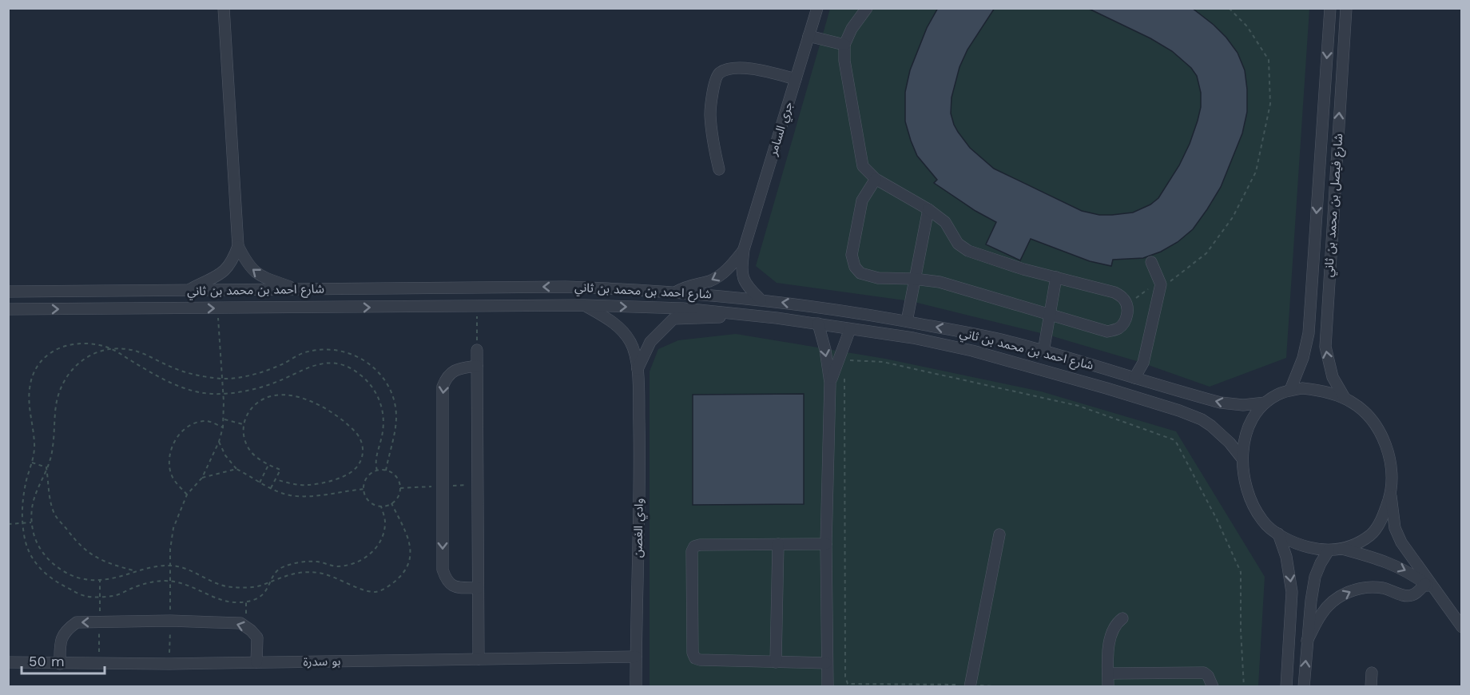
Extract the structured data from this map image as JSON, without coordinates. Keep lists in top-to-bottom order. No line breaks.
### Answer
{"streets":{"street":["جري السامر","شارع فيصل بن محمد بن ثاني","شارع احمد بن محمد بن ثاني","وادي الغصن","بو سدرة"]},"crossings":[["جري السامر","شارع احمد بن محمد بن ثاني"],["شارع فيصل بن محمد بن ثاني","شارع احمد بن محمد بن ثاني"],["شارع احمد بن محمد بن ثاني","وادي الغصن"],["وادي الغصن","بو سدرة"]],"scale_bar":"50 m"}
